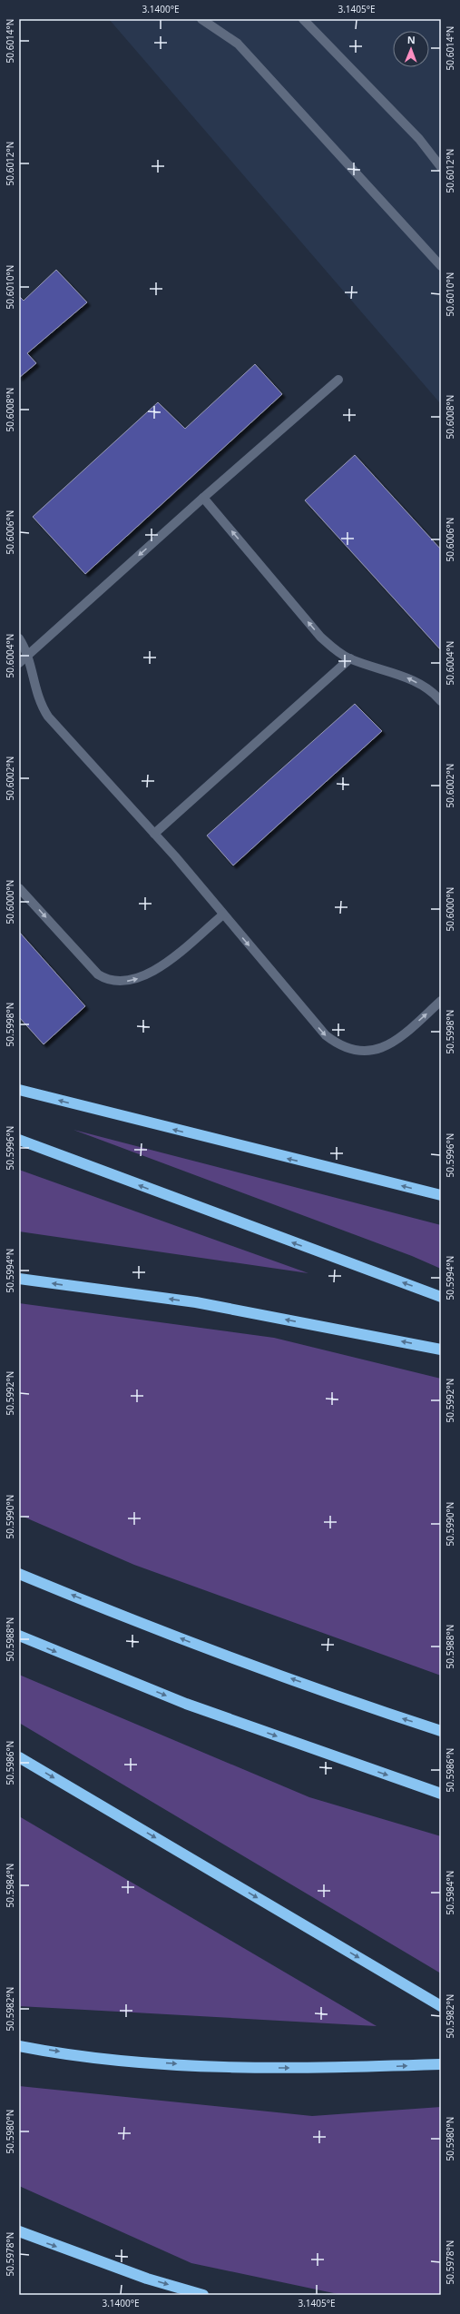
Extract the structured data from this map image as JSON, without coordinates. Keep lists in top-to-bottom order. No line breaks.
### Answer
{"north":"top","coordinates":["3.1400°E","3.1405°E","50.6014°N","50.6012°N","50.6010°N","50.6008°N","50.6006°N","50.6004°N","50.6002°N","50.6000°N","50.5998°N","50.5996°N","50.5994°N","50.5992°N","50.5990°N","50.5988°N","50.5986°N","50.5984°N","50.5982°N","50.5980°N","50.5978°N"]}
